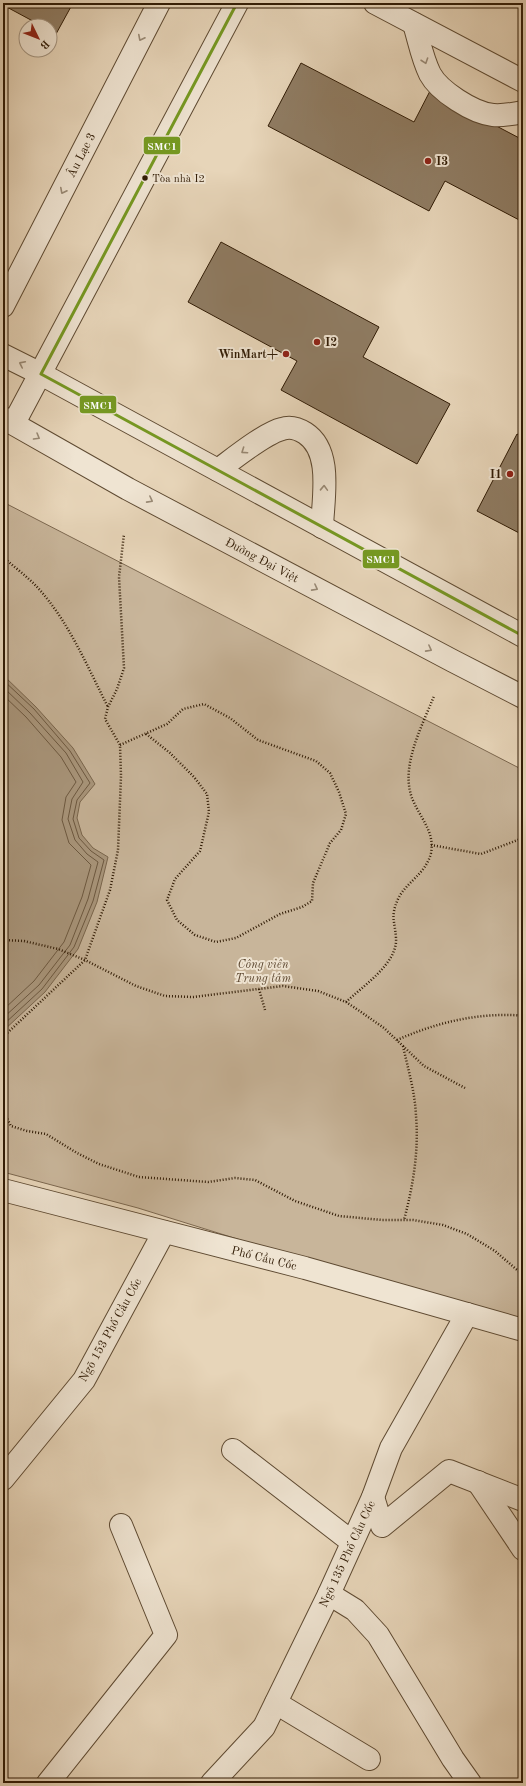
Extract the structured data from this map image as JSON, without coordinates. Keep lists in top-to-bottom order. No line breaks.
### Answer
{"streets":{"street":["Âu Lạc 3","Đường Đại Việt","Phố Cầu Cốc","Ngõ 153 Phố Cầu Cốc","Ngõ 135 Phố Cầu Cốc"]},"crossings":[["Phố Cầu Cốc","Ngõ 153 Phố Cầu Cốc"],["Phố Cầu Cốc","Ngõ 135 Phố Cầu Cốc"]],"parks":["Công viên Trung tâm"],"places":["I3","Tòa nhà I2","I2","WinMart+","I1"],"lines":["transit line SMC1"],"north":"bottom right"}
